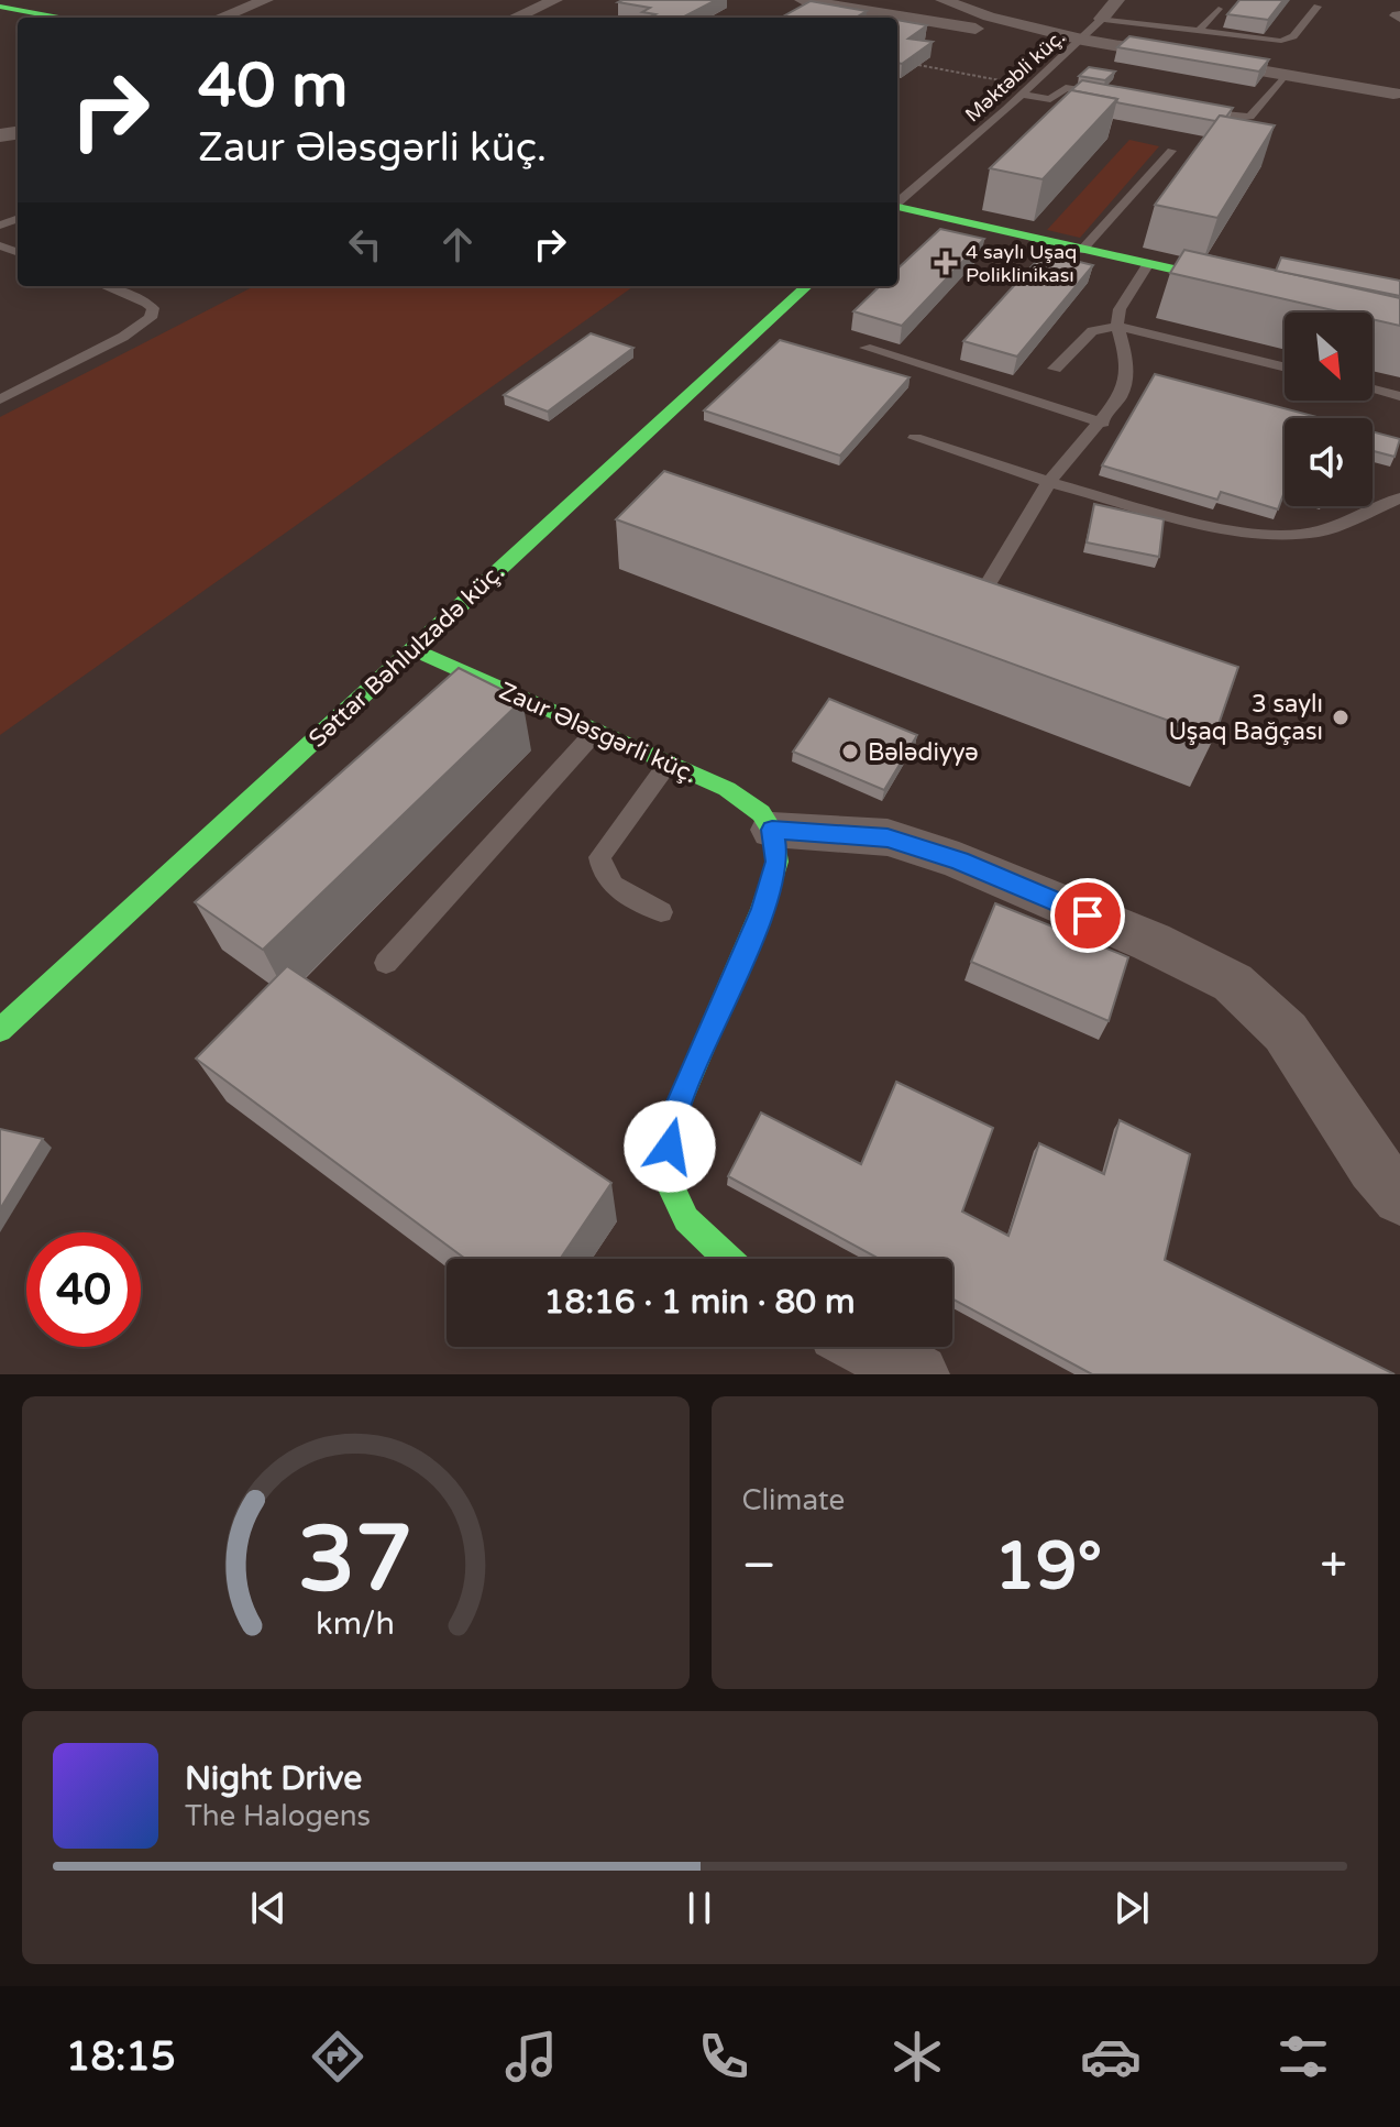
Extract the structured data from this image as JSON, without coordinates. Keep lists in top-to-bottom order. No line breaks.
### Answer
{"streets":{"street":["Səttar Bəhlulzadə küç.","Zaur Ələsgərli küç."],"lane":["Məktəbli küç."]},"crossings":[["Səttar Bəhlulzadə küç.","Zaur Ələsgərli küç."]],"places":{"health":["4 saylı Uşaq Poliklinikası"],"other":["3 saylı Uşaq Bağçası","Bələdiyyə"]},"north":"bottom right","page":{"turn":["40 m","Zaur Ələsgərli küç."],"limit":"40","trip":"18:16 · 1 min · 80 m","tile":"Climate","heat":["−","19°","+"],"song":["Night Drive","The Halogens"],"tabs":"18:15","gauge":["37","km/h"]}}
